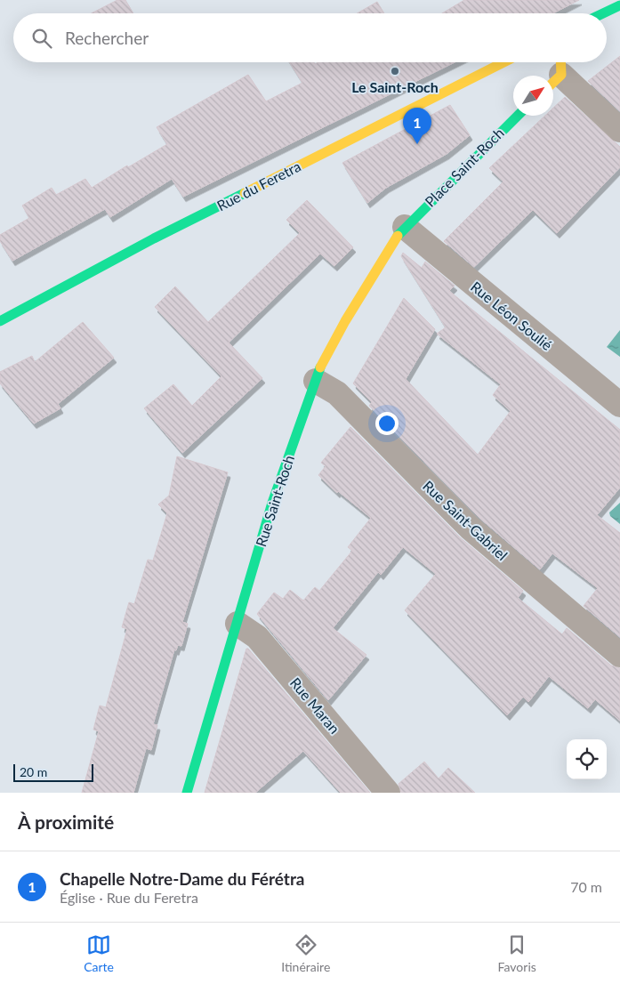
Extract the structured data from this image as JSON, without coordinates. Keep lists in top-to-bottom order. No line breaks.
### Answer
{"streets":{"street":["Place Saint-Roch","Rue du Feretra","Rue Léon Soulié","Rue Saint-Roch","Rue Saint-Gabriel","Rue Maran"]},"crossings":[["Place Saint-Roch","Rue Léon Soulié"],["Place Saint-Roch","Rue Saint-Roch"],["Rue Léon Soulié","Rue Saint-Roch"],["Rue Saint-Roch","Rue Saint-Gabriel"],["Rue Saint-Roch","Rue Maran"]],"places":["Le Saint-Roch"],"scale_bar":"20 m","north":"top right","page":{"search":"Rechercher","pins":"1","scale":"20 m","heading":"À proximité","list":[{"mark":"1","name":"Chapelle Notre-Dame du Férétra","note":"Église · Rue du Feretra","value":"70 m"}],"nav":["Carte","Itinéraire","Favoris"]}}
